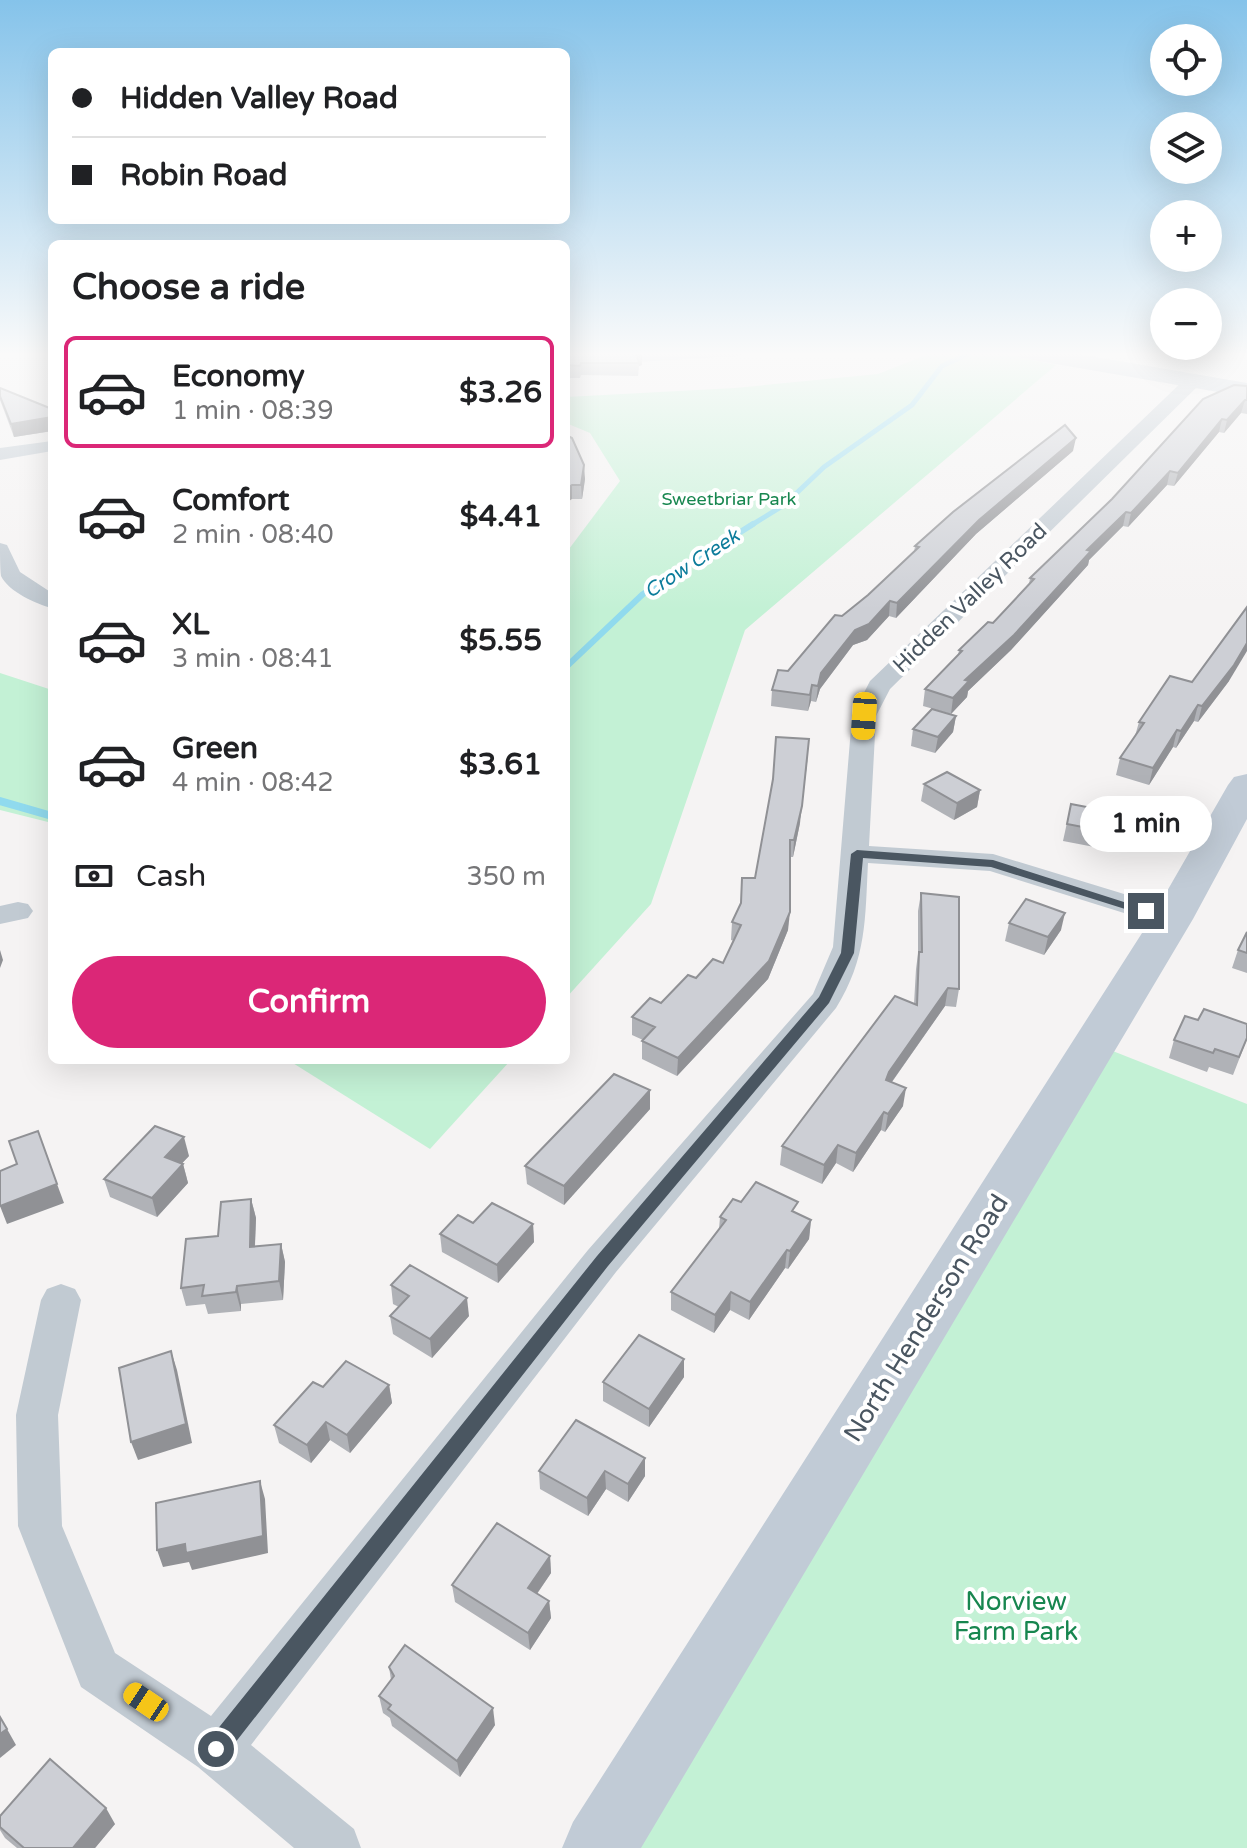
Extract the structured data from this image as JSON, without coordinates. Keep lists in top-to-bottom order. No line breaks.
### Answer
{"streets":{"street":["Hidden Valley Road","North Henderson Road"]},"water":["Crow Creek"],"parks":["Sweetbriar Park","Norview Farm Park"],"page":{"map_buttons":["+","−"],"banner":["Hidden Valley Road","Robin Road"],"heading":"Choose a ride","list":[{"name":"Economy","note":"1 min · 08:39","value":"$3.26"},{"name":"Comfort","note":"2 min · 08:40","value":"$4.41"},{"name":"XL","note":"3 min · 08:41","value":"$5.55"},{"name":"Green","note":"4 min · 08:42","value":"$3.61"}],"bubble":"1 min","pay":["Cash","350 m"],"buttons":"Confirm"}}
